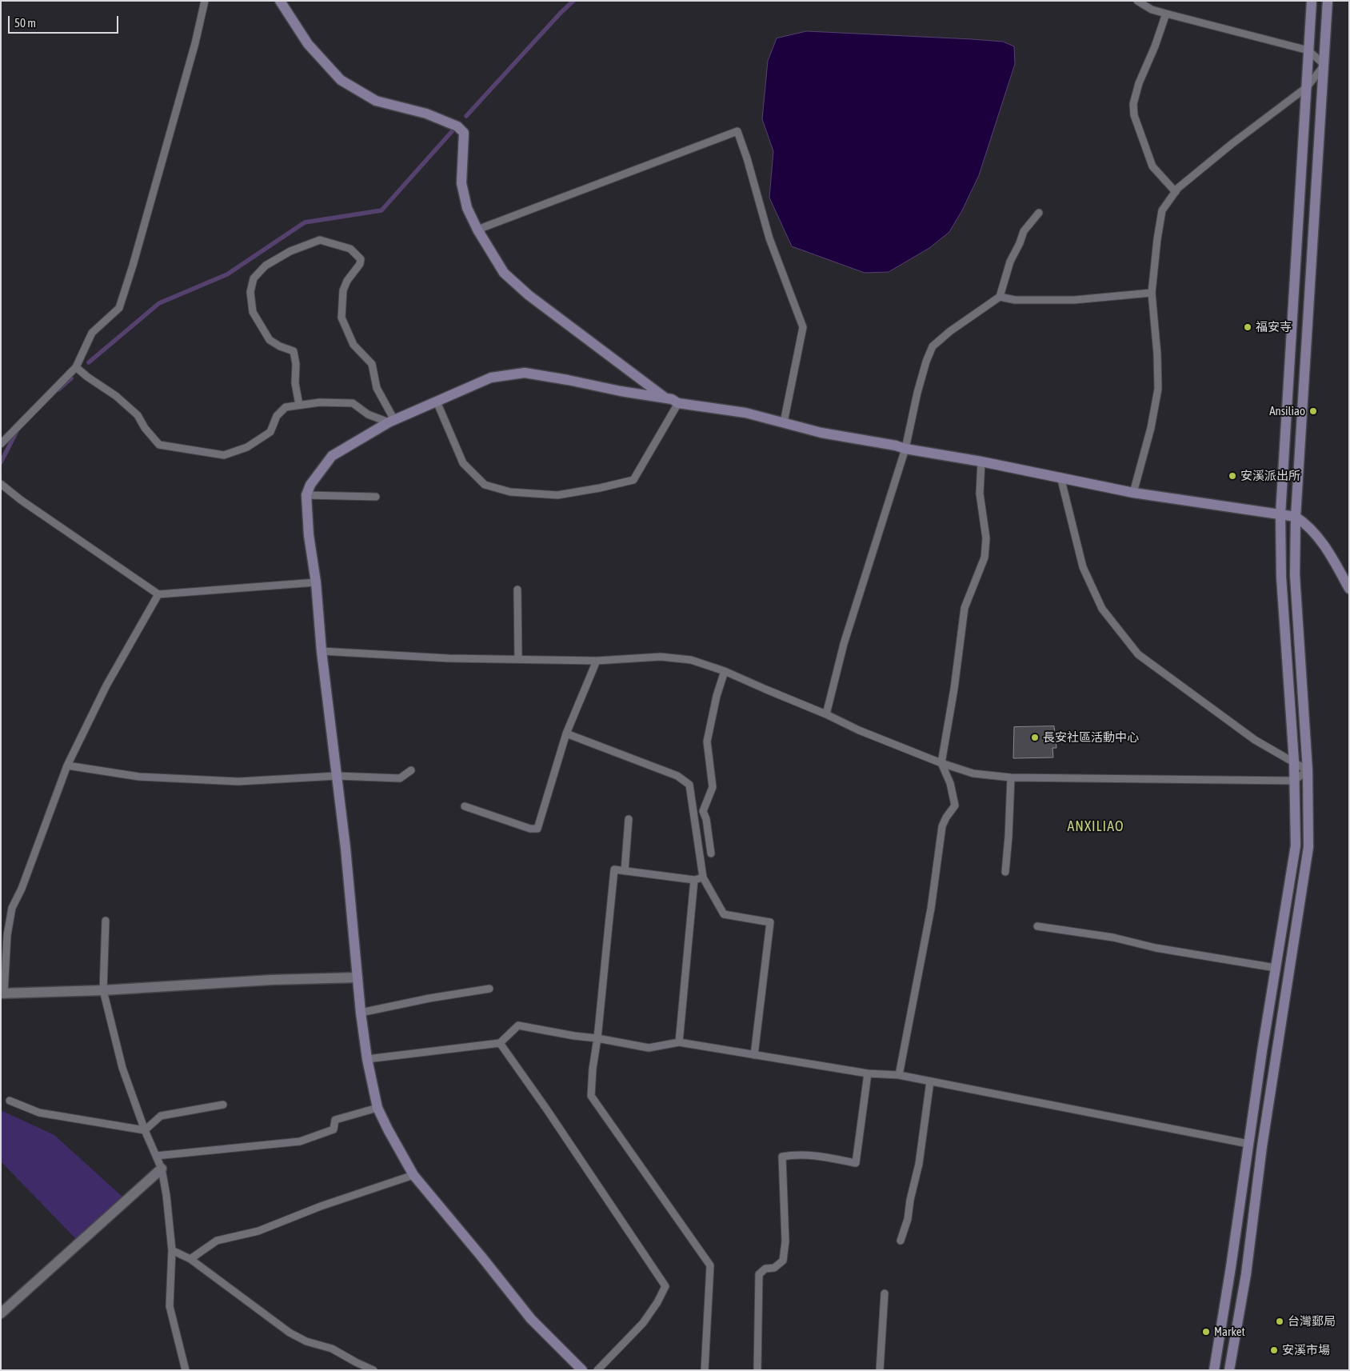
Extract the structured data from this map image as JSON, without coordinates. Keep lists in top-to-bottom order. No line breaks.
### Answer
{"districts":["ANXILIAO"],"places":["福安寺","Ansiliao","安溪派出所","長安社區活動中心","台灣郵局","Market","安溪市場"],"scale_bar":"50 m"}
